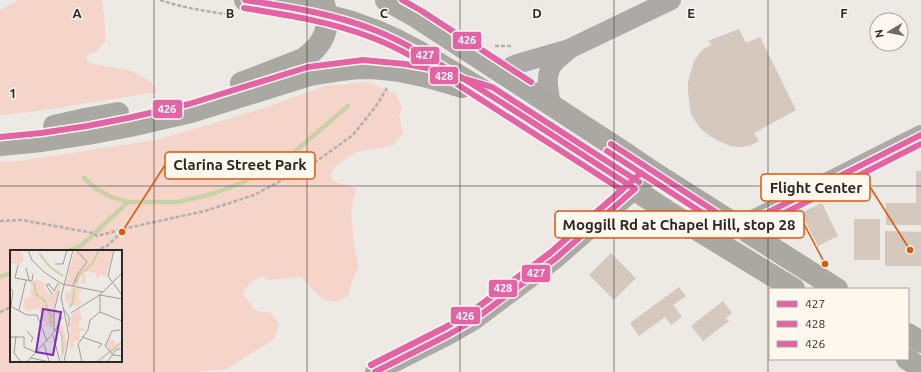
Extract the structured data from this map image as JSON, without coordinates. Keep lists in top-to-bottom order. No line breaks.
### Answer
{"places":["Clarina Street Park","Flight Center","Moggill Rd at Chapel Hill, stop 28"],"lines":["transit line 427","transit line 426","transit line 428"],"legend":["427","428","426"],"north":"left","grid":{"columns":["A","B","C","D","E","F"],"rows":["1"]}}
